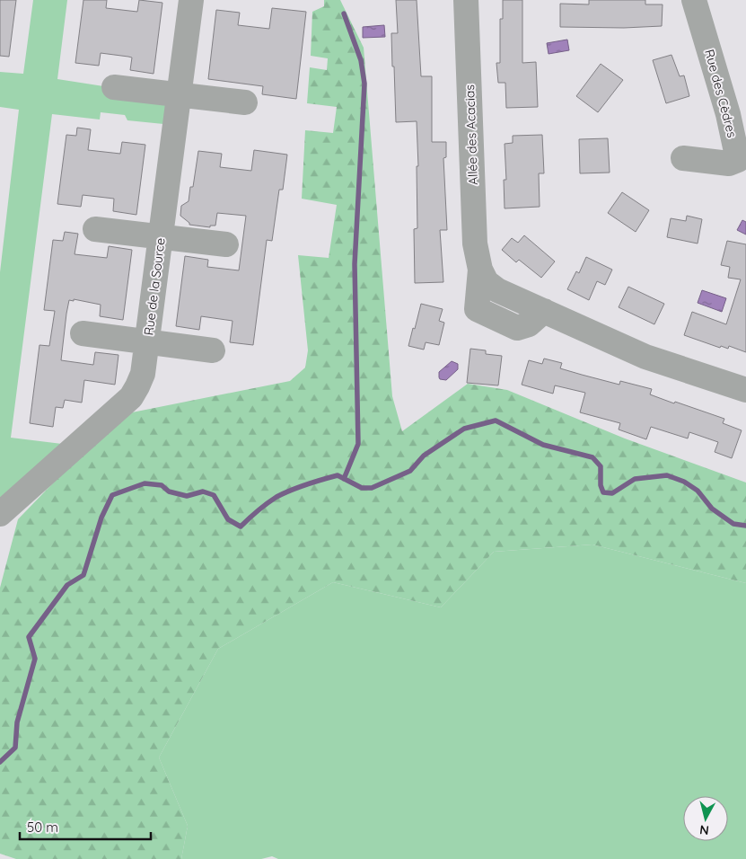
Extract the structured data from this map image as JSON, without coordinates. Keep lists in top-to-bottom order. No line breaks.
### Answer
{"streets":{"street":["Rue des Cèdres","Allée des Acacias","Rue de la Source"]},"scale_bar":"50 m","north":"bottom"}
